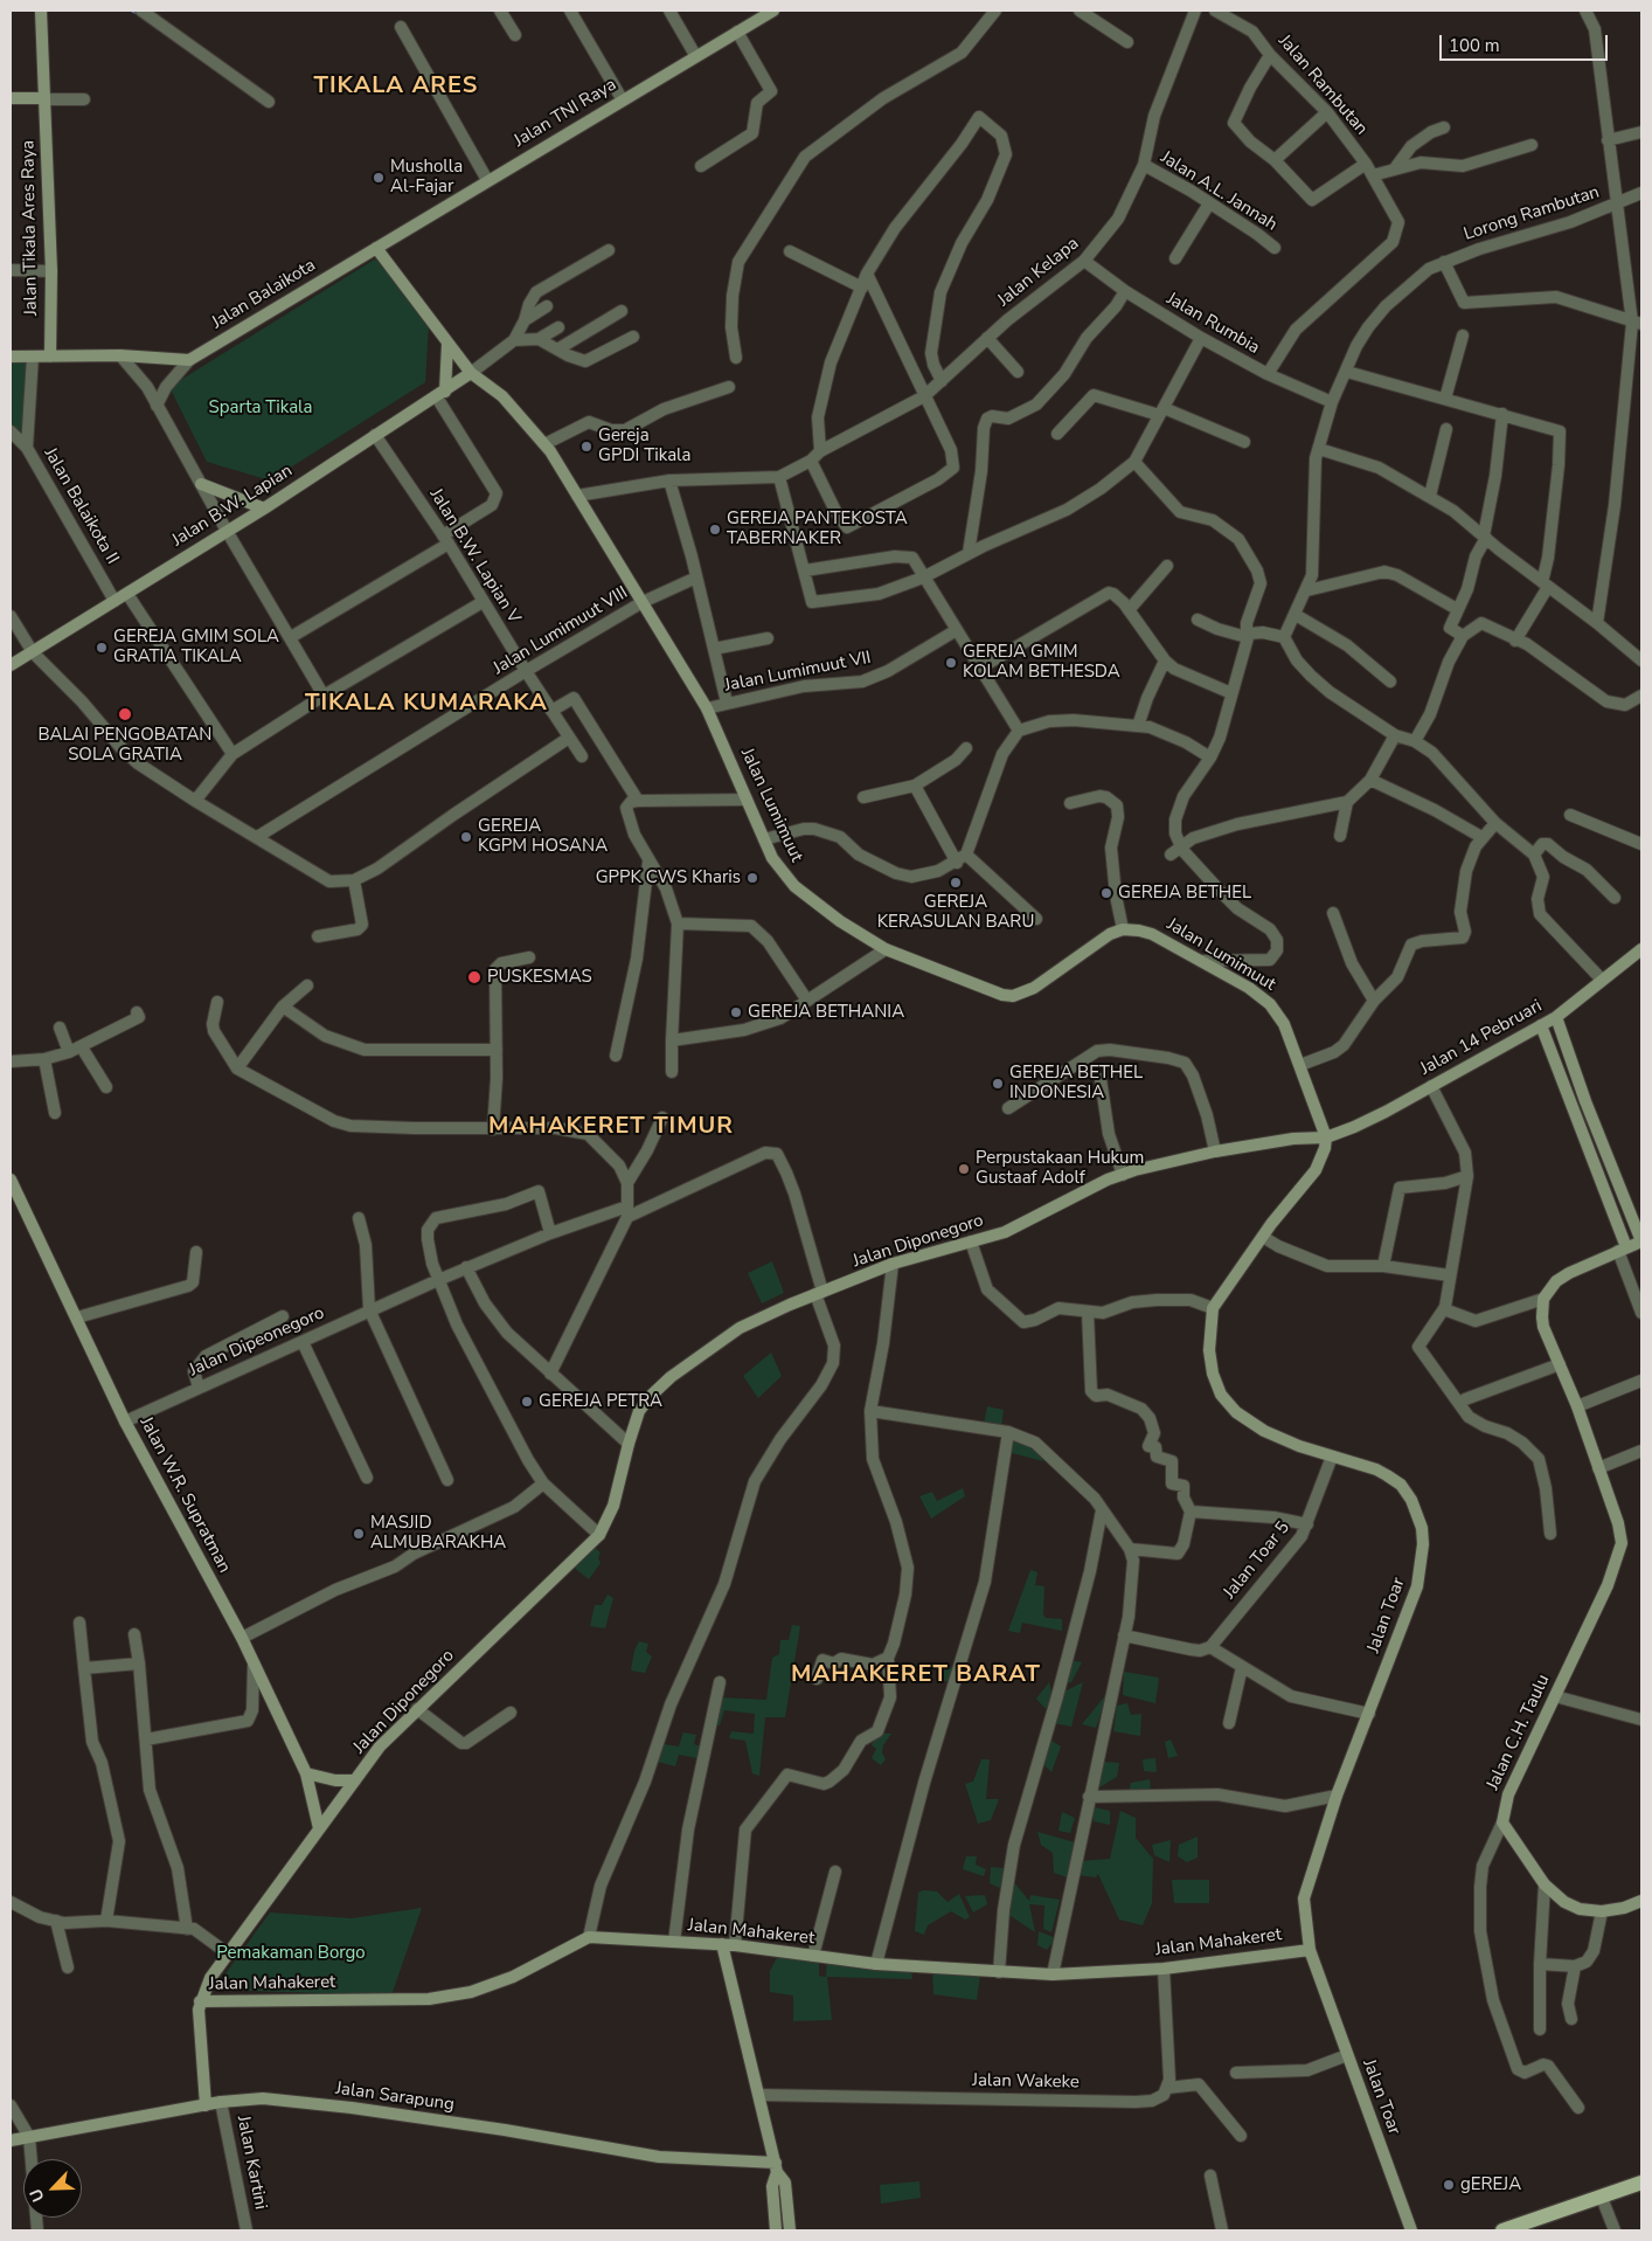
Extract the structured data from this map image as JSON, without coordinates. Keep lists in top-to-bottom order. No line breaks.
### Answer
{"streets":{"street":["Jalan Rambutan","Jalan TNI Raya","Jalan A.L. Jannah","Lorong Rambutan","Jalan Tikala Ares Raya","Jalan Kelapa","Jalan Balaikota","Jalan Rumbia","Jalan Balaikota II","Jalan B.W. Lapian","Jalan B.W. Lapian V","Jalan Lumimuut VIII","Jalan Lumimuut VII","Jalan Lumimuut","Jalan 14 Pebruari","Jalan Diponegoro","Jalan Dipeonegoro","Jalan W.R. Supratman","Jalan Toar 5","Jalan Toar","Jalan C.H. Taulu","Jalan Mahakeret","Jalan Wakeke","Jalan Sarapung","Jalan Kartini"]},"crossings":[["Jalan Rambutan","Jalan Rumbia"],["Jalan TNI Raya","Jalan Balaikota"],["Jalan A.L. Jannah","Jalan Kelapa"],["Lorong Rambutan","Jalan Rumbia"],["Jalan Kelapa","Jalan Rumbia"],["Jalan Balaikota II","Jalan B.W. Lapian"],["Jalan B.W. Lapian","Jalan B.W. Lapian V"],["Jalan B.W. Lapian","Jalan Lumimuut"],["Jalan B.W. Lapian V","Jalan Lumimuut VIII"],["Jalan Lumimuut VIII","Jalan Lumimuut"],["Jalan Lumimuut VII","Jalan Lumimuut"],["Jalan Lumimuut","Jalan 14 Pebruari"],["Jalan Lumimuut","Jalan Diponegoro"],["Jalan 14 Pebruari","Jalan Diponegoro"],["Jalan Diponegoro","Jalan Dipeonegoro"],["Jalan Diponegoro","Jalan W.R. Supratman"],["Jalan Diponegoro","Jalan Mahakeret"],["Jalan Dipeonegoro","Jalan W.R. Supratman"],["Jalan Toar 5","Jalan Toar"],["Jalan Toar","Jalan Mahakeret"],["Jalan Sarapung","Jalan Kartini"]],"districts":["TIKALA ARES","TIKALA KUMARAKA","MAHAKERET TIMUR","MAHAKERET BARAT"],"parks":["Sparta Tikala","Pemakaman Borgo"],"places":["Musholla Al-Fajar","Gereja GPDI Tikala","GEREJA PANTEKOSTA TABERNAKER","GEREJA GMIM SOLA GRATIA TIKALA","GEREJA GMIM KOLAM BETHESDA","BALAI PENGOBATAN SOLA GRATIA","GEREJA KGPM HOSANA","GPPK CWS Kharis","GEREJA KERASULAN BARU","GEREJA BETHEL","PUSKESMAS","GEREJA BETHANIA","GEREJA BETHEL INDONESIA","Perpustakaan Hukum Gustaaf Adolf","GEREJA PETRA","MASJID ALMUBARAKHA","gEREJA"],"scale_bar":"100 m","north":"bottom left"}
